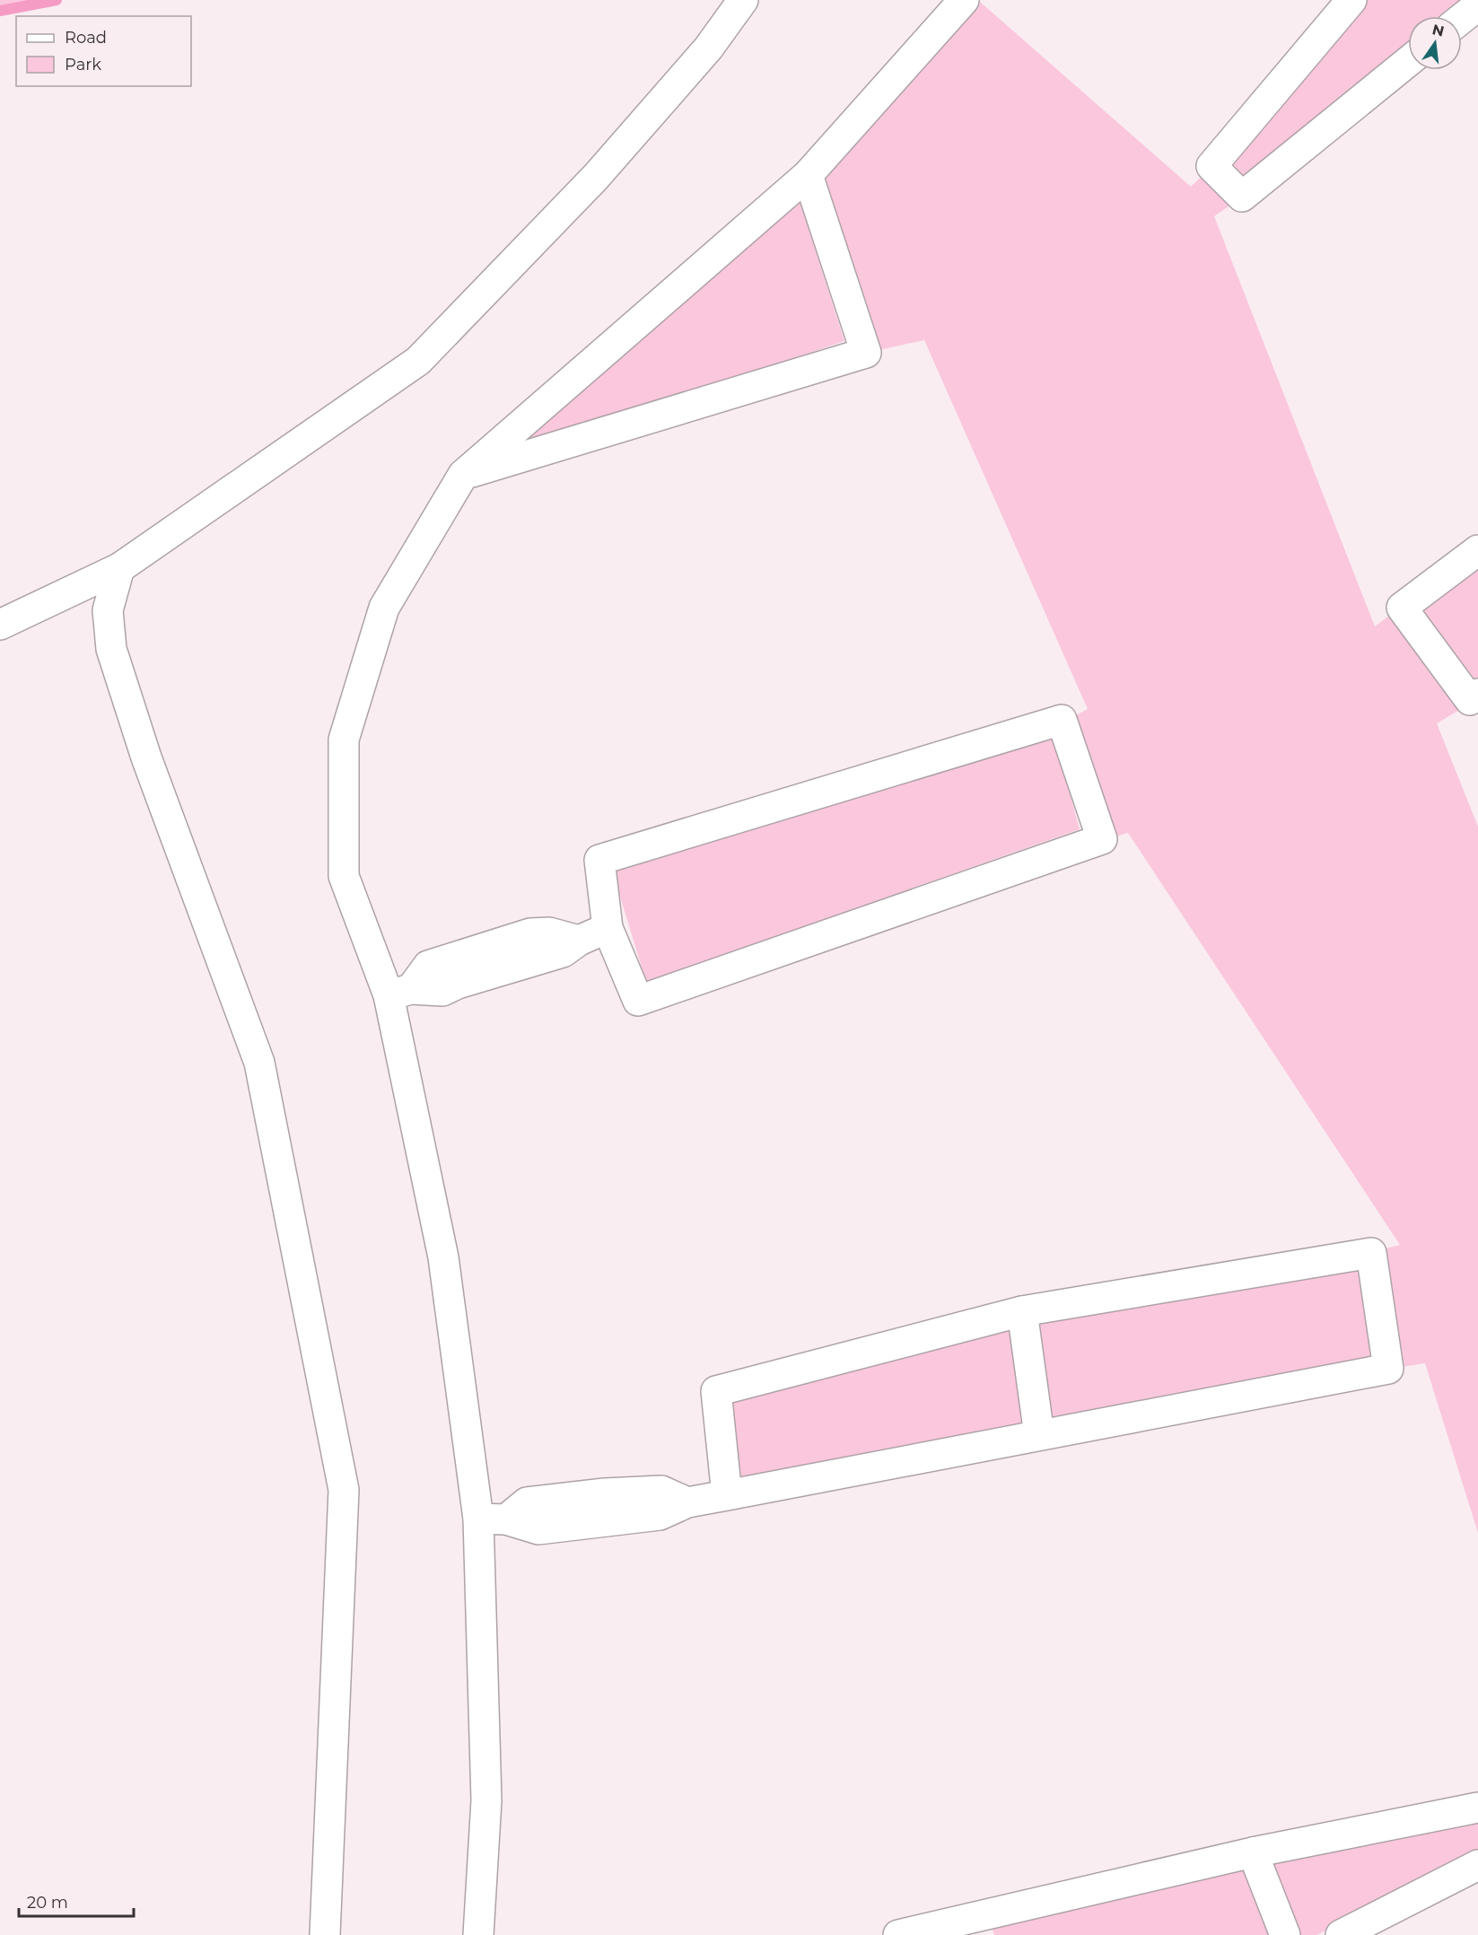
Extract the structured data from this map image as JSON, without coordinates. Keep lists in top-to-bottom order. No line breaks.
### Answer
{"legend":["Road","Park"],"scale_bar":"20 m","north":"top"}
